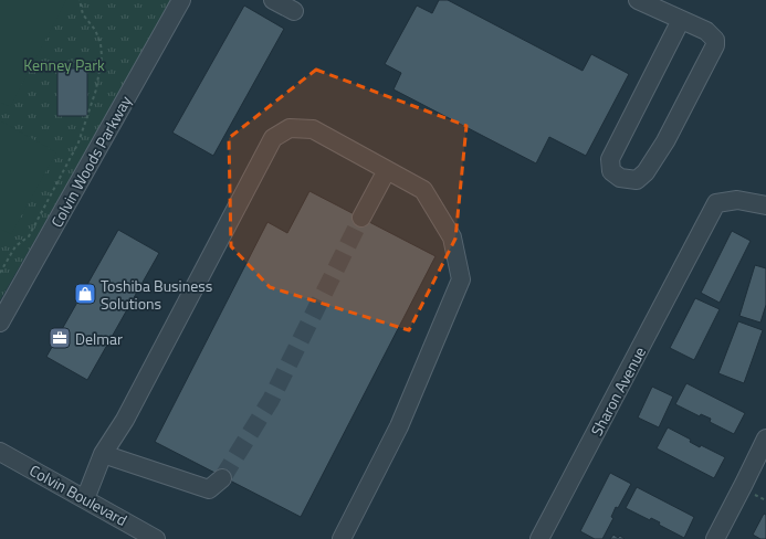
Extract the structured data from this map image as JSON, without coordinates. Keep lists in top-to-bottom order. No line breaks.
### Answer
{"streets":{"street":["Colvin Woods Parkway","Sharon Avenue","Colvin Boulevard"]},"parks":["Kenney Park"],"places":{"shop":["Toshiba Business Solutions"],"office":["Delmar"]}}
